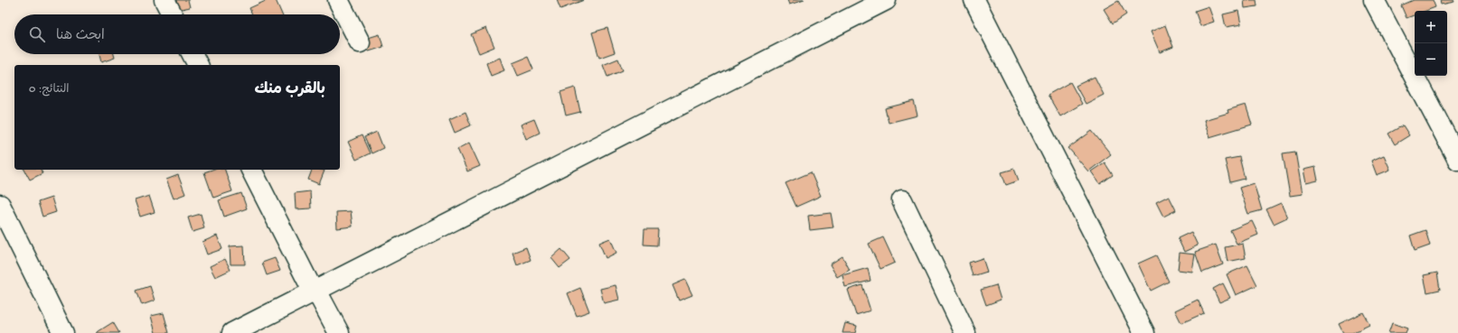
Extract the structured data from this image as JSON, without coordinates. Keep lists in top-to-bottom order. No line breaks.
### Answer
{"page":{"map_buttons":["+","−"],"search":"ابحث هنا","heading":["بالقرب منك","النتائج: 0"]}}
